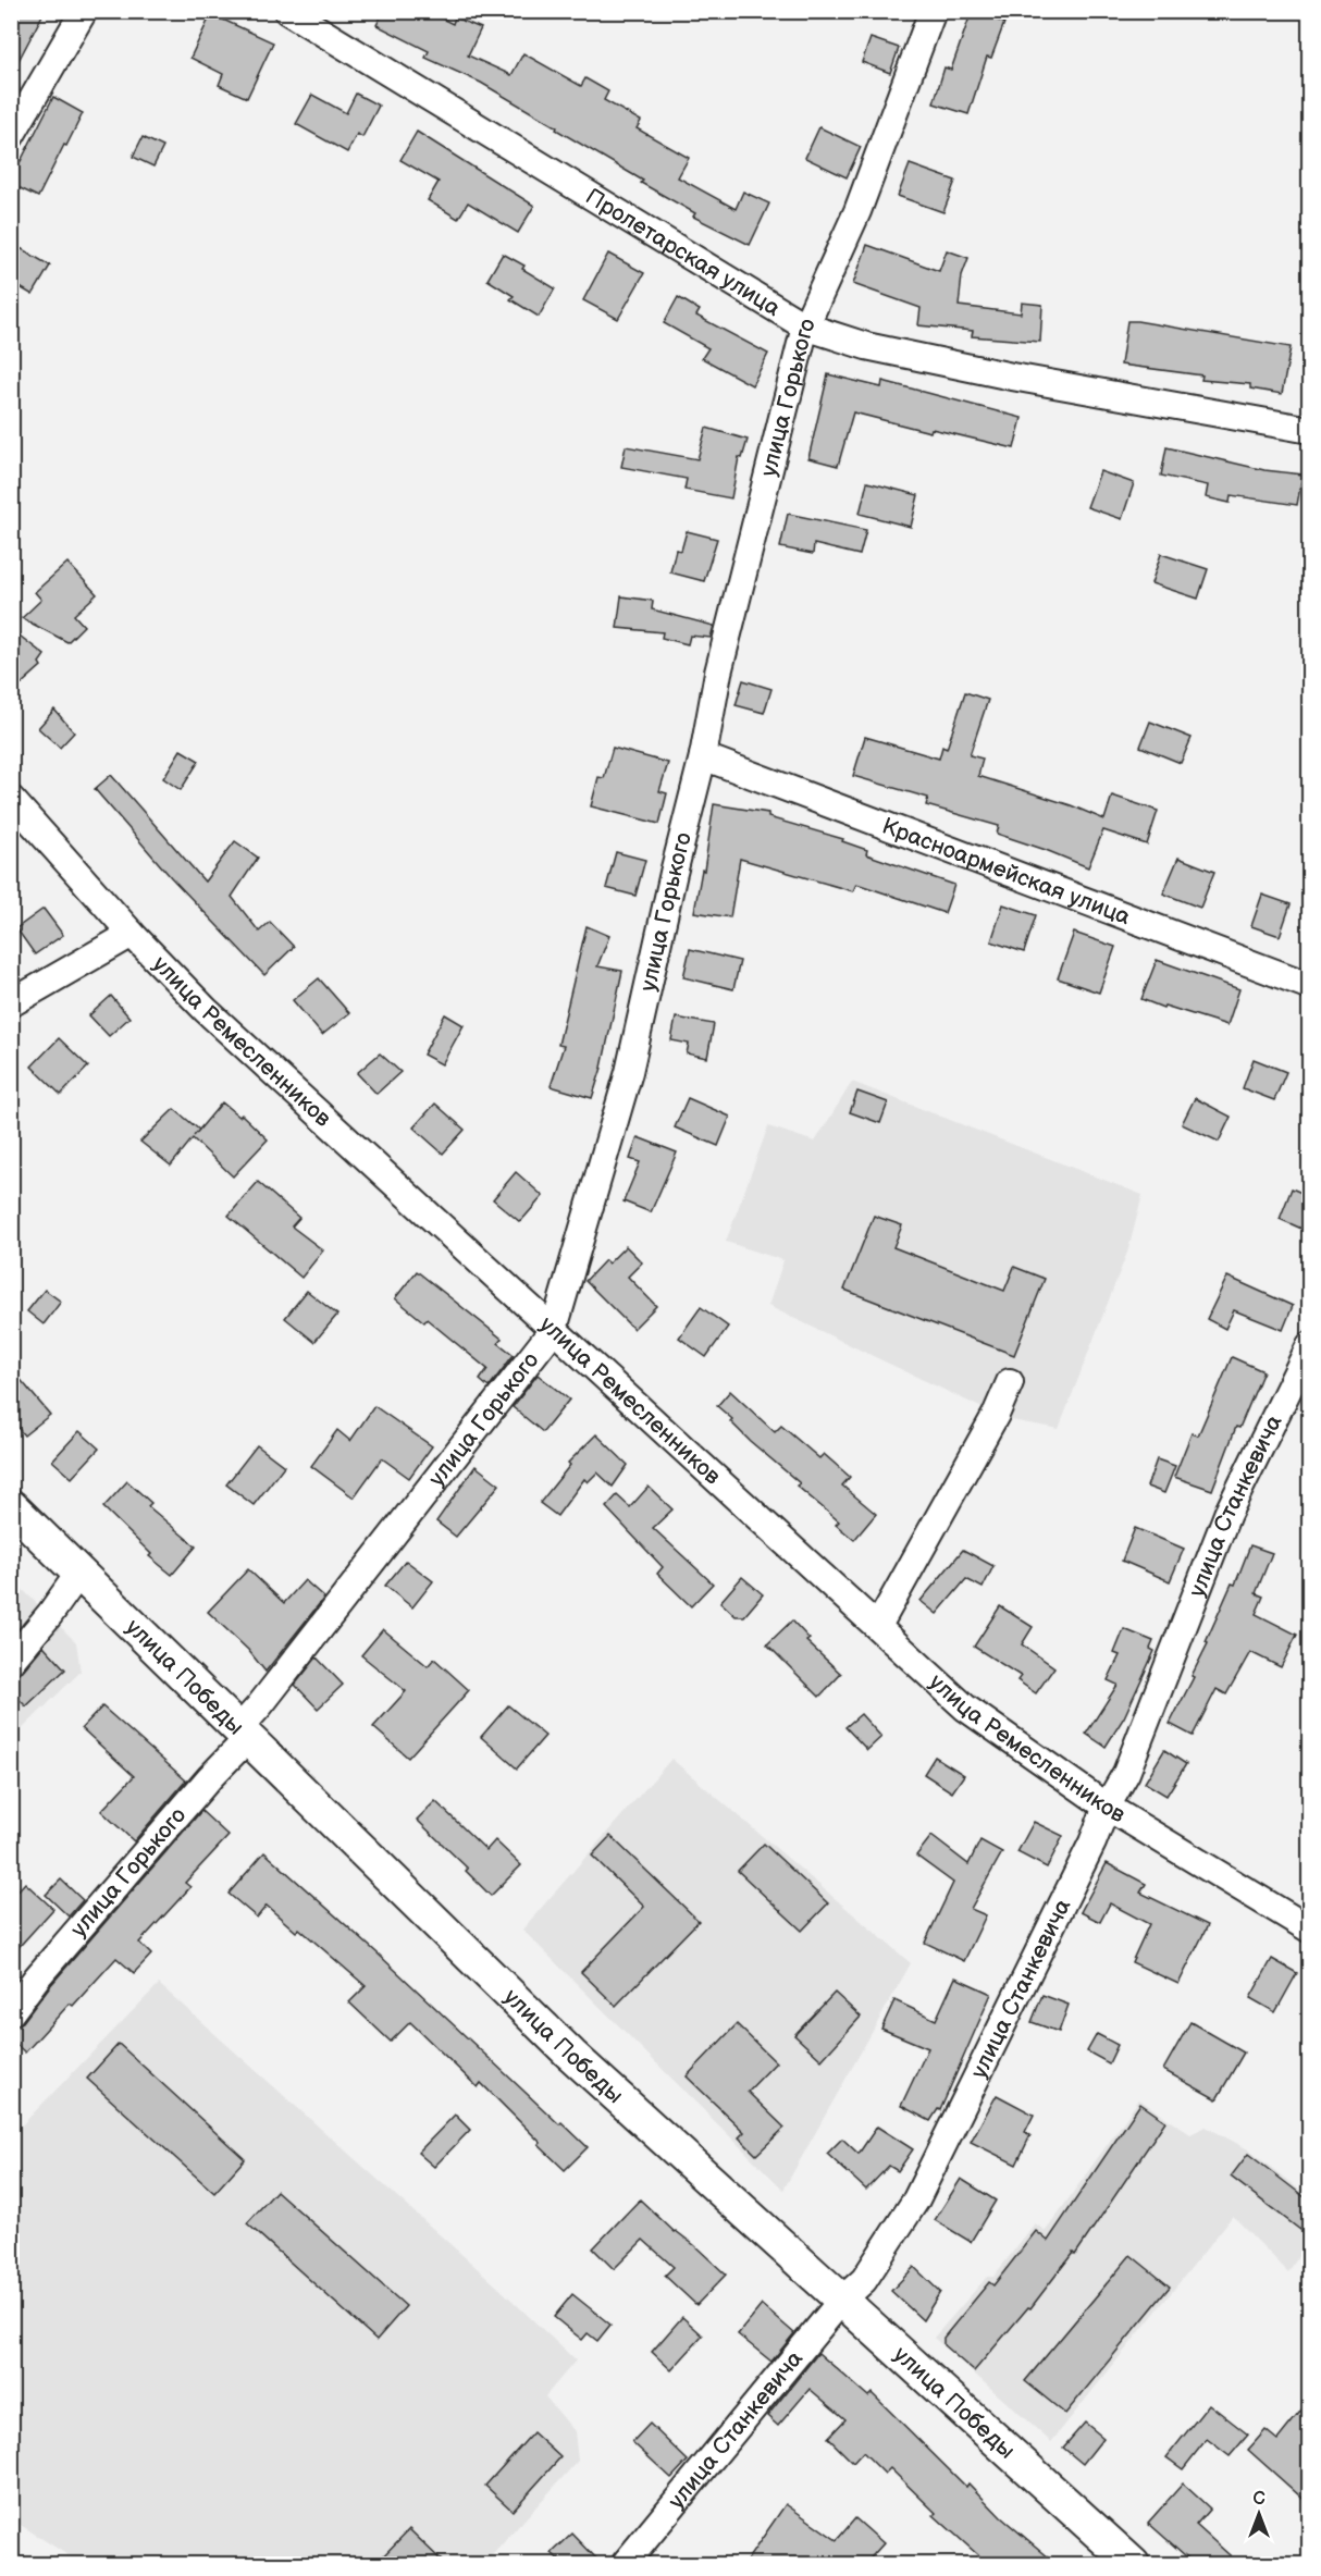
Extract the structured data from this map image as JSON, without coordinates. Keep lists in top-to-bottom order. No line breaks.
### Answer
{"streets":{"main road":["улица Победы"],"street":["Пролетарская улица","улица Горького","Красноармейская улица","улица Ремесленников","улица Станкевича"]},"crossings":[["Пролетарская улица","улица Горького"],["улица Горького","Красноармейская улица"],["улица Горького","улица Ремесленников"],["улица Горького","улица Победы"],["улица Ремесленников","улица Станкевича"],["улица Станкевича","улица Победы"]],"north":"top"}
